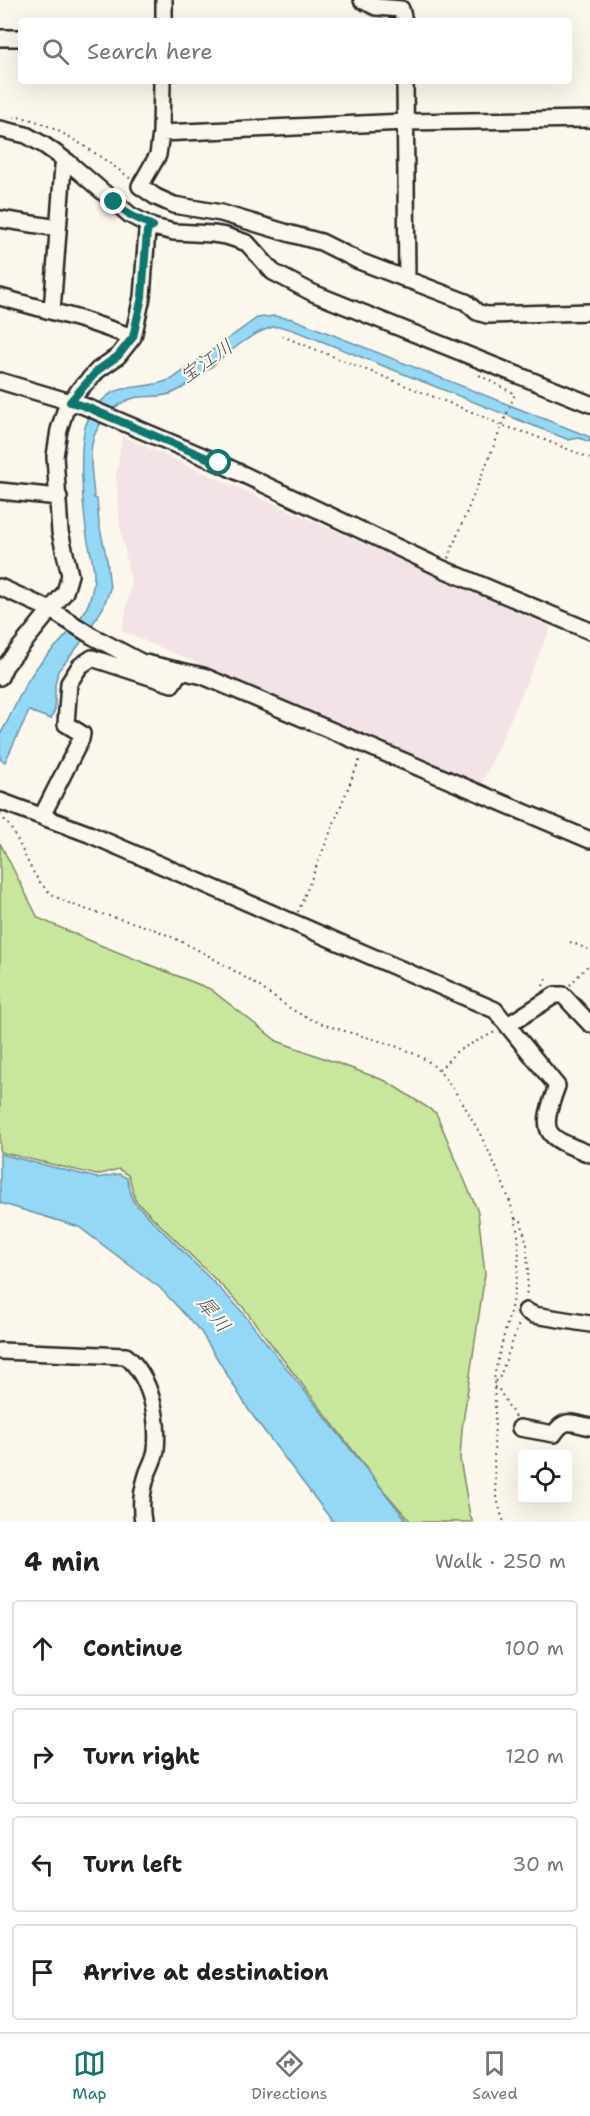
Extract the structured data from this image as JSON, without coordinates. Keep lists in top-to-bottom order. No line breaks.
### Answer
{"water":["宝江川","犀川"],"page":{"search":"Search here","heading":["4 min","Walk · 250 m"],"list":[["Continue","100 m"],["Turn right","120 m"],["Turn left","30 m"],"Arrive at destination"],"nav":["Map","Directions","Saved"]}}
